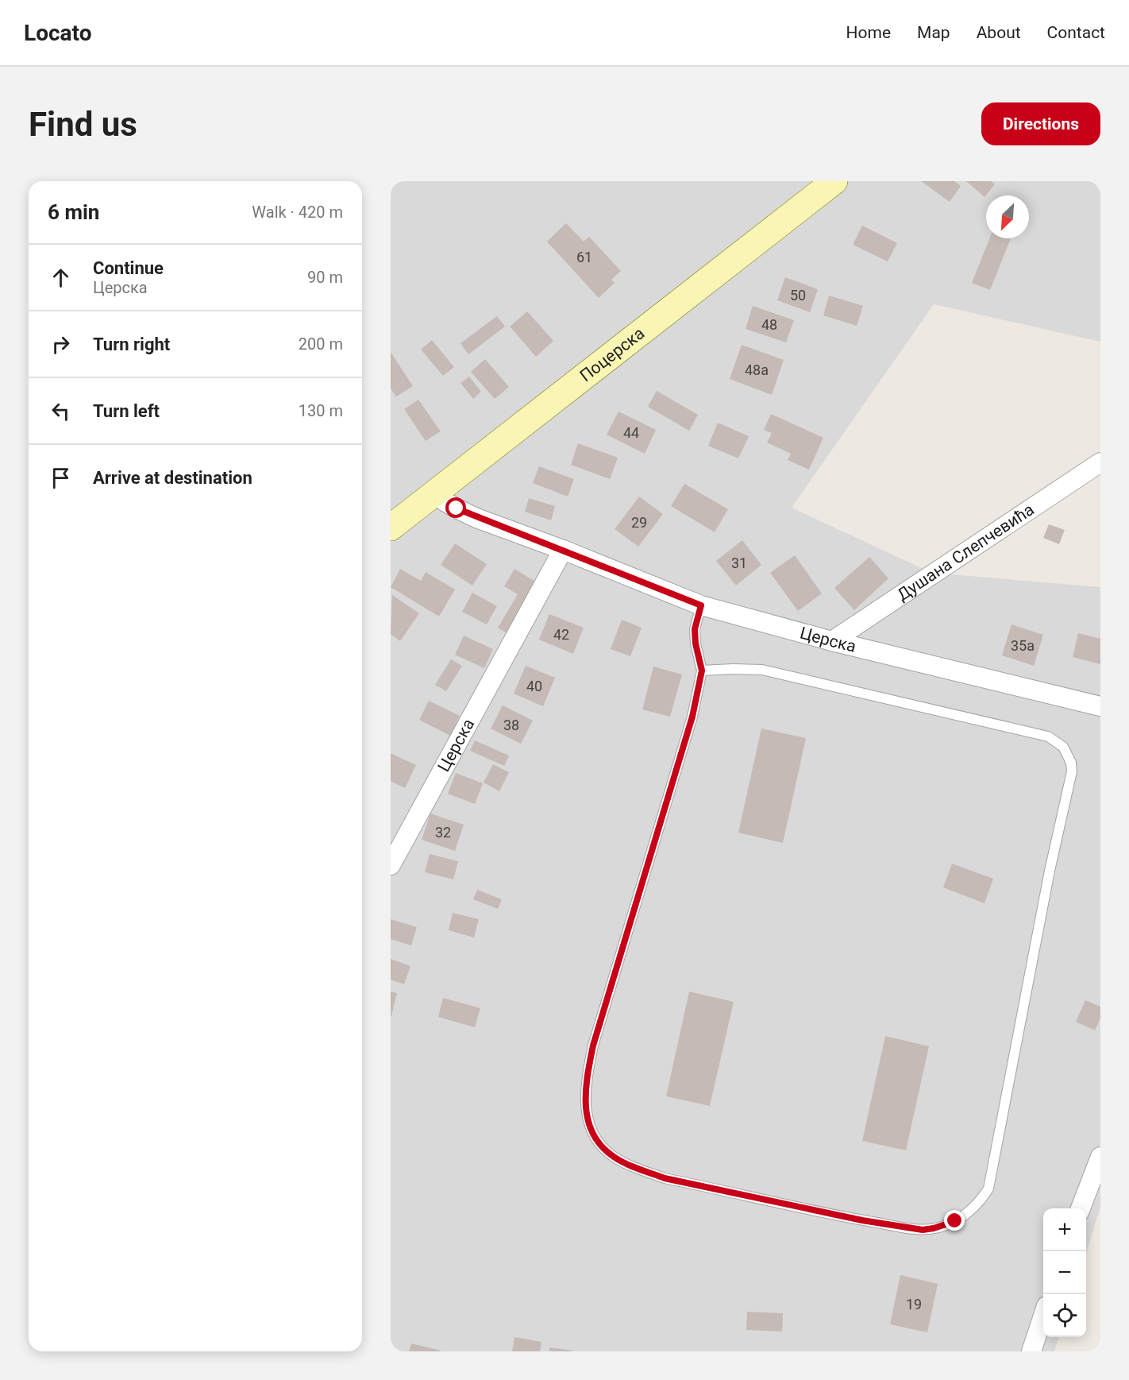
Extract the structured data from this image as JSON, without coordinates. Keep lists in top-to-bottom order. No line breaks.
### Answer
{"streets":{"main road":["Поцерска"],"street":["Душана Слепчевића","Церска"]},"crossings":[["Поцерска","Церска"],["Душана Слепчевића","Церска"]],"house_numbers":["61","50","48","48a","44","29","31","42","35a","40","38","32","19"],"north":"bottom left","page":{"header":"Locato","nav":["Home","Map","About","Contact"],"buttons":"Directions","title":"Find us","heading":["6 min","Walk · 420 m"],"list":[["Continue","Церска","90 m"],["Turn right","200 m"],["Turn left","130 m"],"Arrive at destination"],"map_buttons":["+","−"]}}
